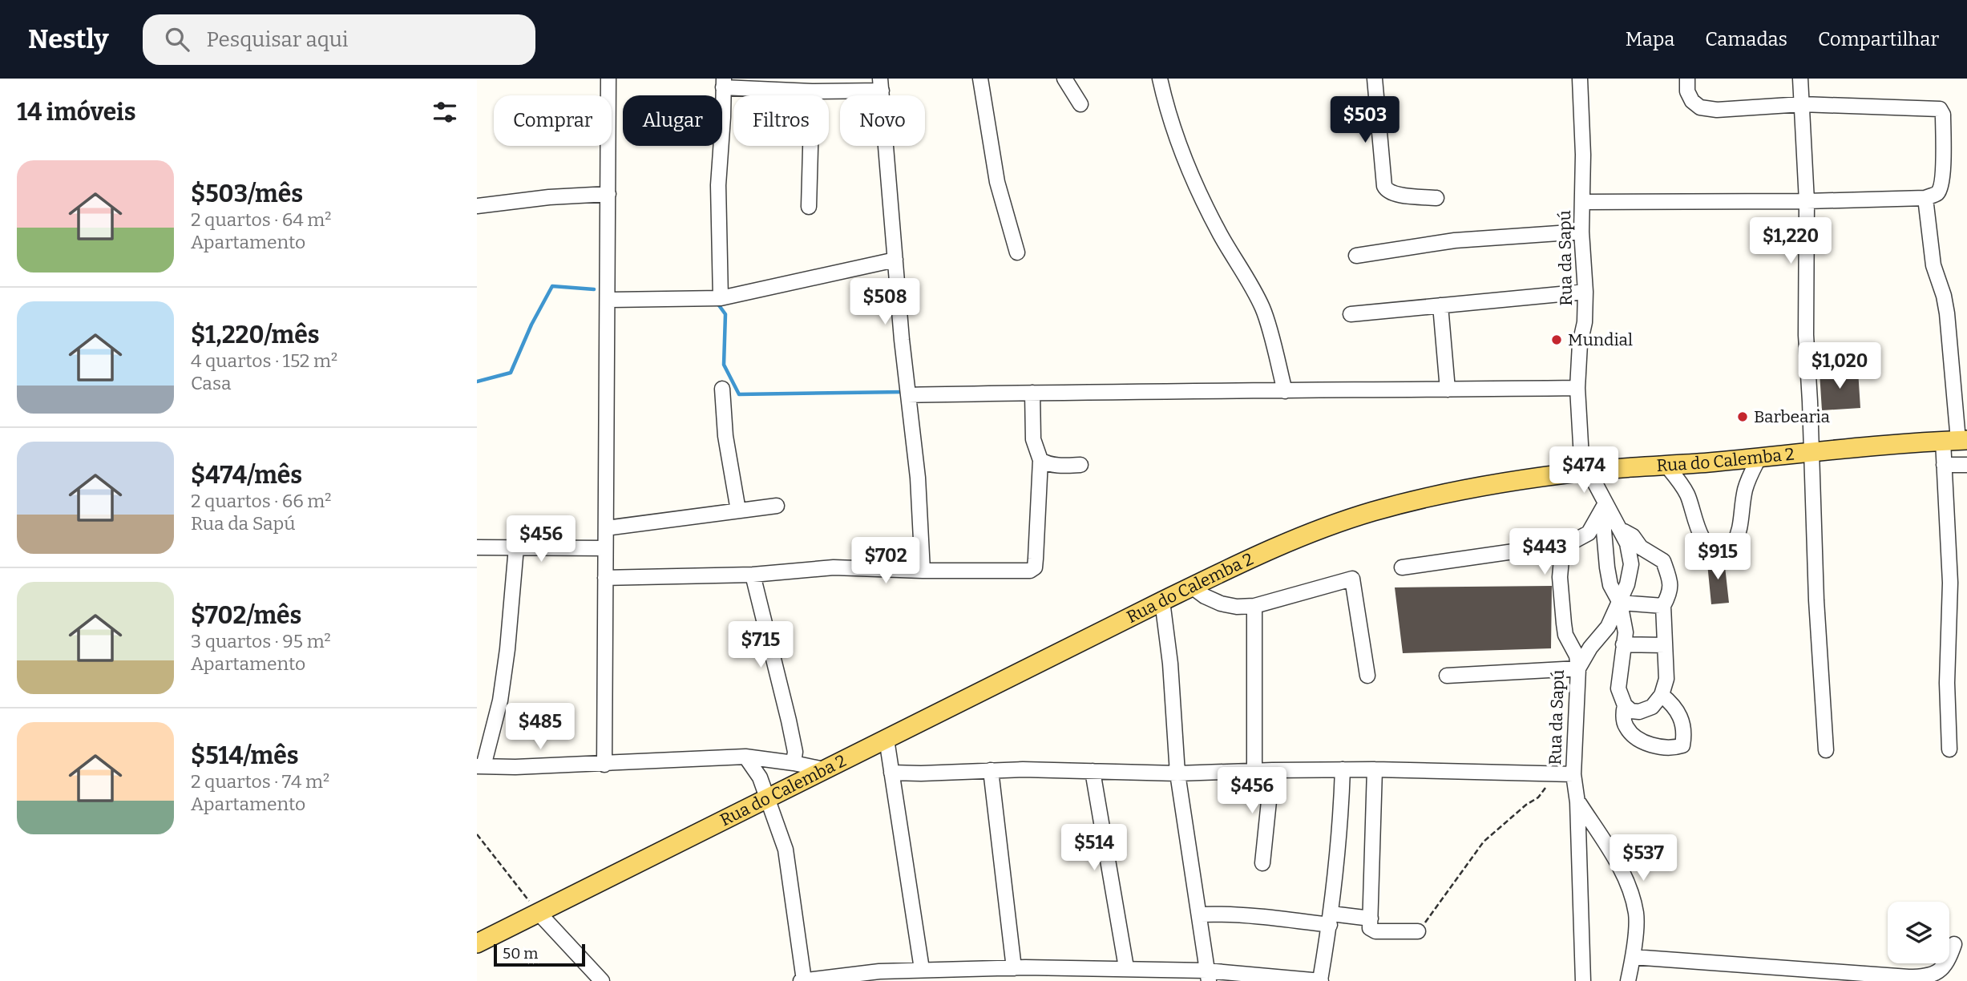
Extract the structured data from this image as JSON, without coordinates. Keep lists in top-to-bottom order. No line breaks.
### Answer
{"streets":{"main road":["Rua do Calemba 2"],"street":["Rua da Sapú"]},"crossings":[["Rua da Sapú","Rua do Calemba 2"]],"places":["Mundial","Barbearia"],"scale_bar":"50 m","page":{"header":"Nestly","search":"Pesquisar aqui","nav":["Mapa","Camadas","Compartilhar"],"heading":"14 imóveis","chip":["Comprar","Alugar","Filtros","Novo"],"price":["$503","$1,220","$508","$1,020","$474","$456","$443","$915","$702","$715","$485","$456","$514","$537"],"list":[{"name":"$503/mês","note":"2 quartos · 64 m² · Apartamento"},{"name":"$1,220/mês","note":"4 quartos · 152 m² · Casa"},{"name":"$474/mês","note":"2 quartos · 66 m² · Rua da Sapú"},{"name":"$702/mês","note":"3 quartos · 95 m² · Apartamento"},{"name":"$514/mês","note":"2 quartos · 74 m² · Apartamento"}],"scale":"50 m"}}
